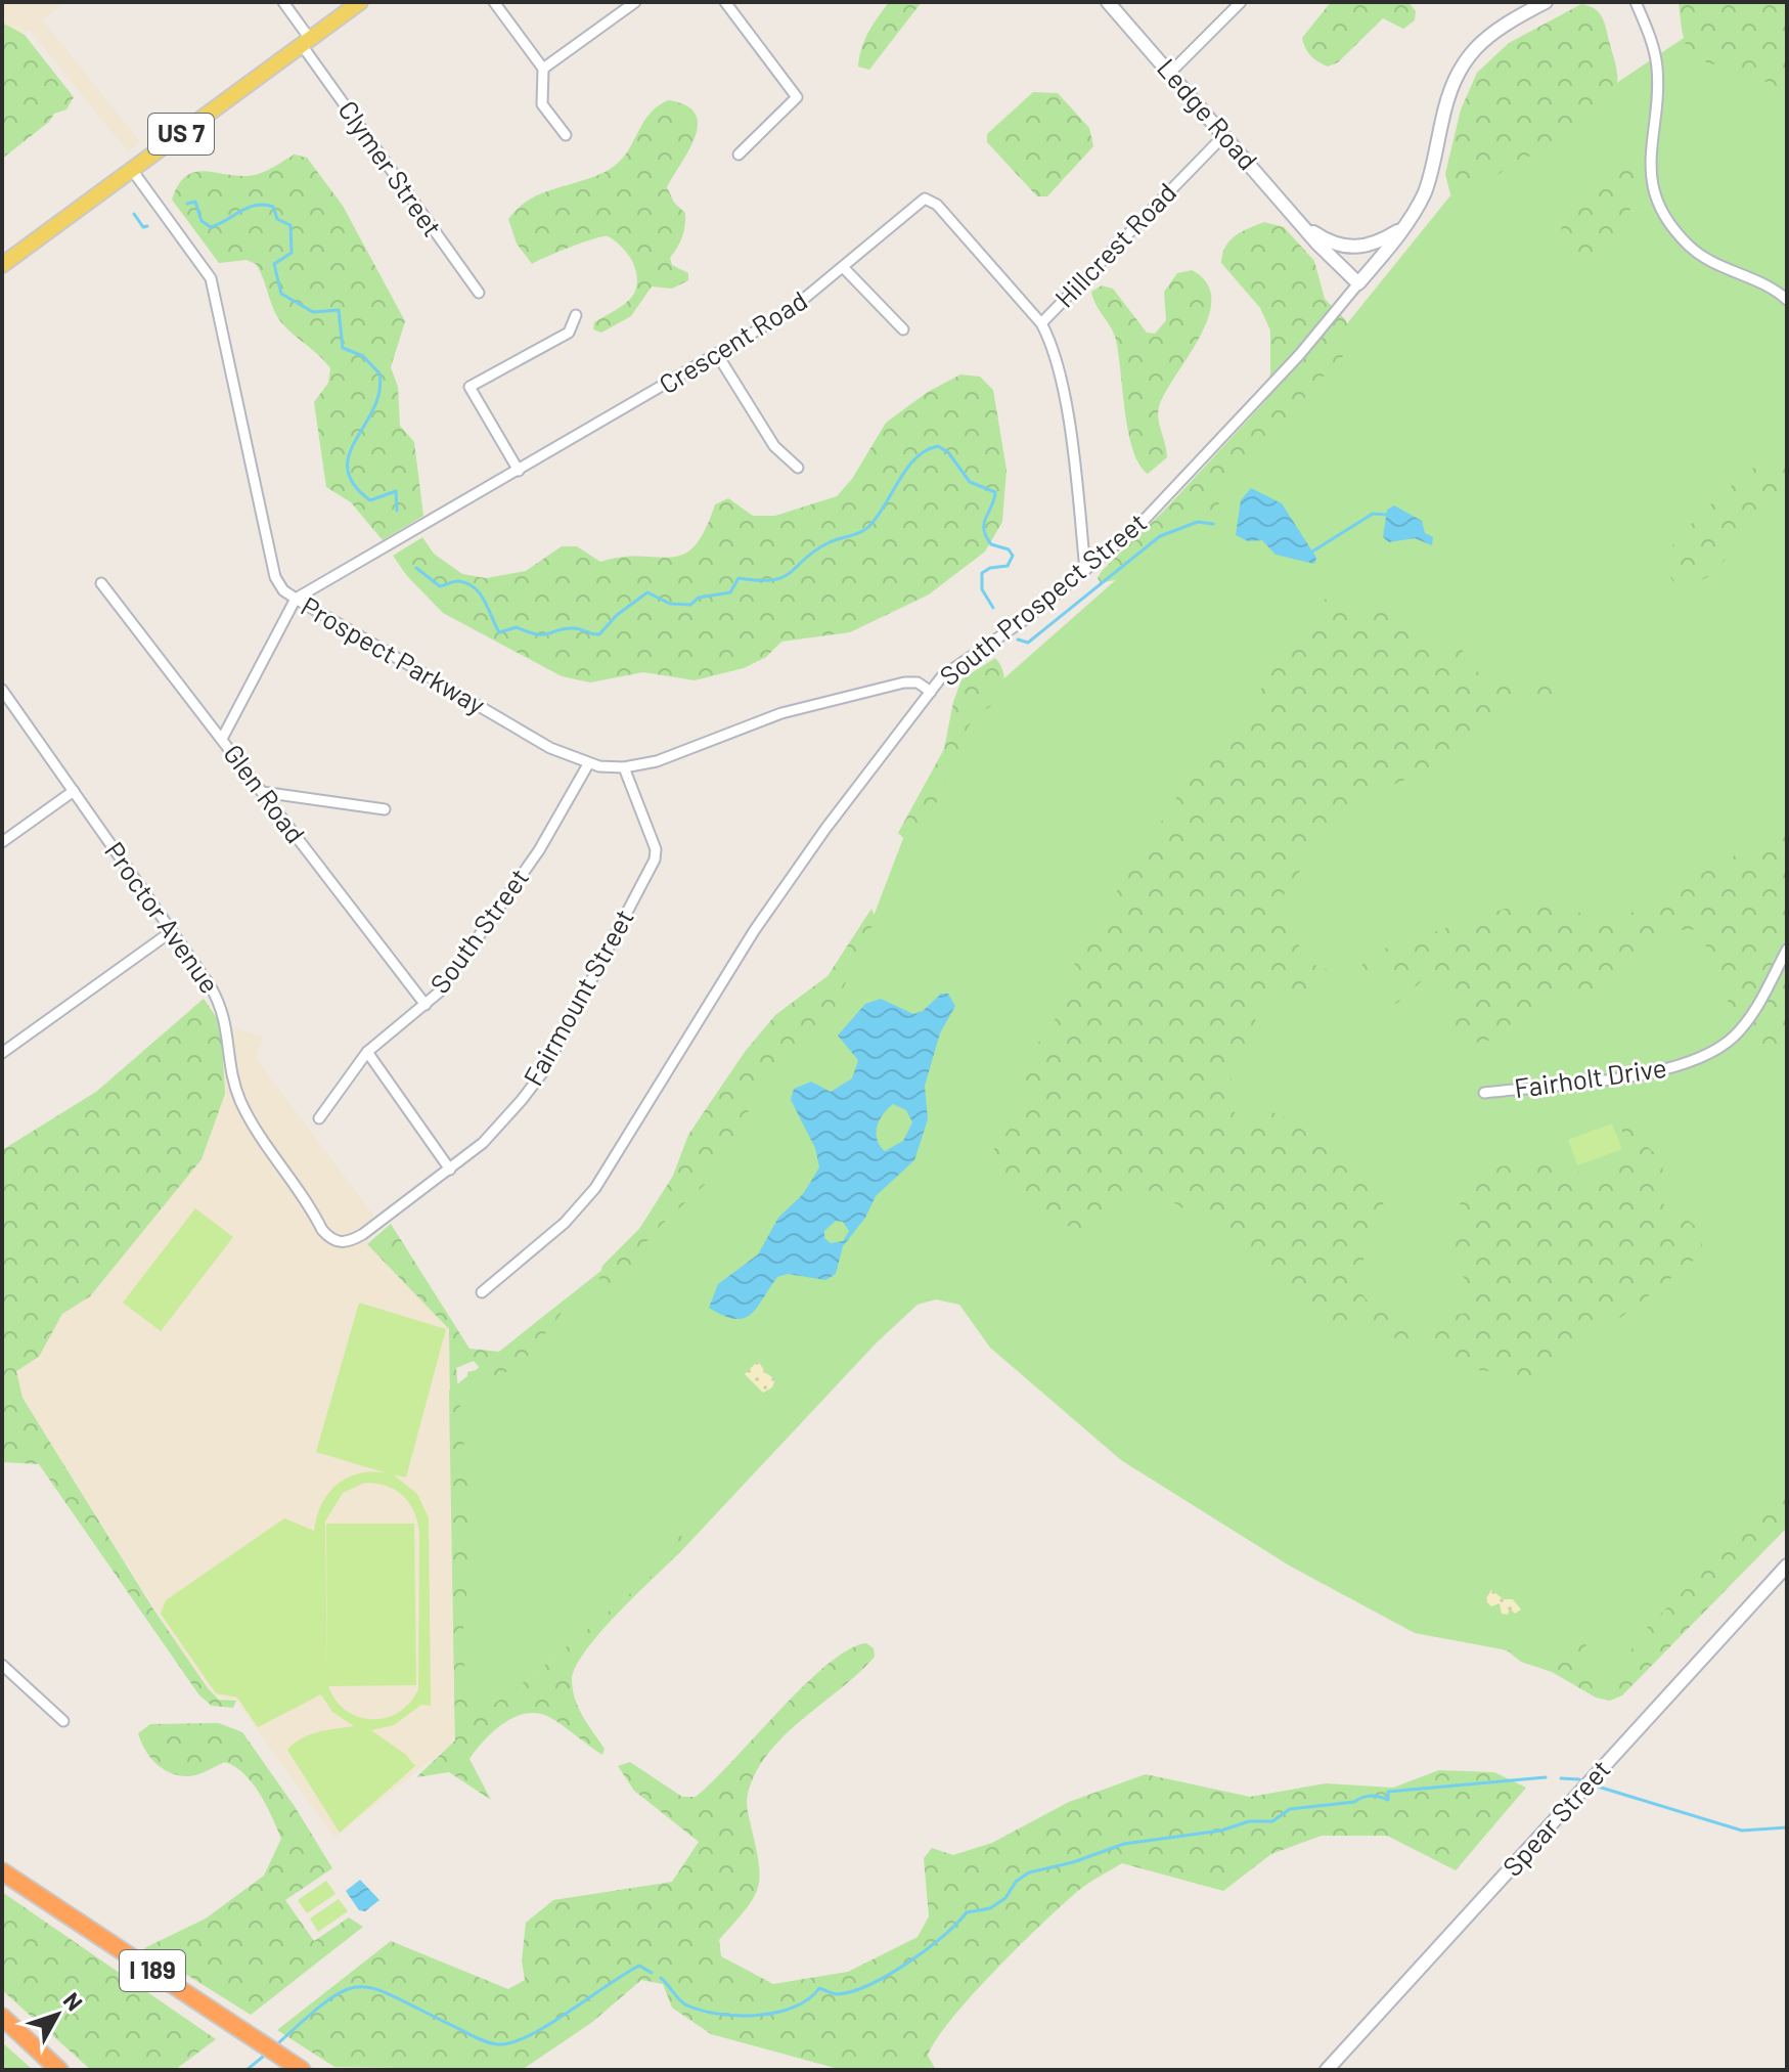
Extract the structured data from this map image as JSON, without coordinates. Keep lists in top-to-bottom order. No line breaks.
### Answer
{"streets":{"highway":["I 189"],"main road":["US 7"],"street":["Ledge Road","Clymer Street","Hillcrest Road","Crescent Road","South Prospect Street","Prospect Parkway","Glen Road","Proctor Avenue","South Street","Fairmount Street","Fairholt Drive","Spear Street"]},"crossings":[["Ledge Road","Hillcrest Road"],["Ledge Road","South Prospect Street"],["US 7","Clymer Street"],["US 7","Prospect Parkway"],["Hillcrest Road","Crescent Road"],["Crescent Road","South Prospect Street"],["Crescent Road","Prospect Parkway"],["South Prospect Street","Prospect Parkway"],["Prospect Parkway","South Street"],["Prospect Parkway","Fairmount Street"],["Glen Road","South Street"],["Proctor Avenue","Fairmount Street"]],"north":"top right"}
